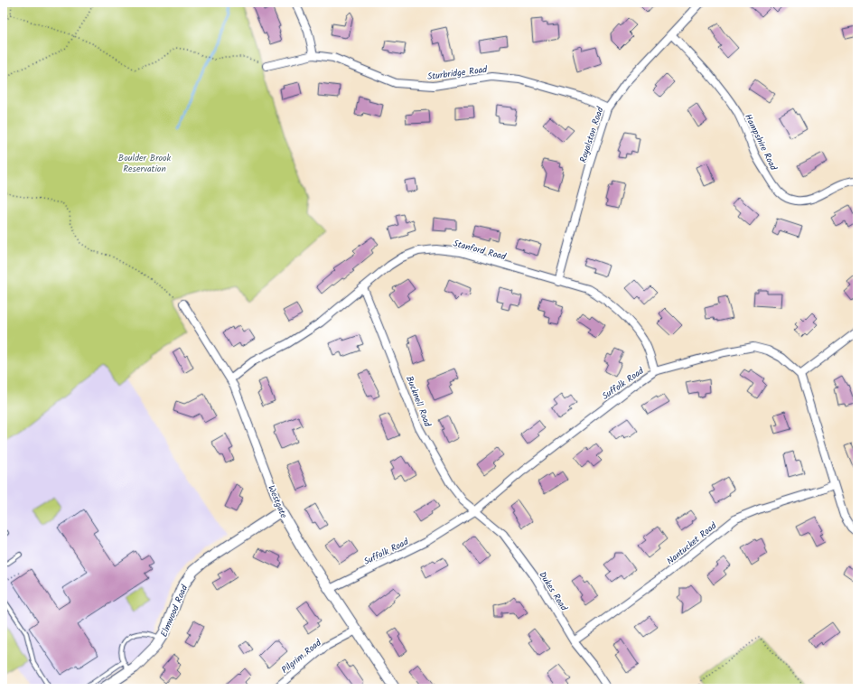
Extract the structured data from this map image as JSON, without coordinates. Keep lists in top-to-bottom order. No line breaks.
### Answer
{"streets":{"street":["Sturbridge Road","Royalston Road","Hampshire Road","Stanford Road","Suffolk Road","Bucknell Road","Westgate","Nantucket Road","Dukes Road","Elmwood Road","Pilgrim Road"]},"crossings":[["Sturbridge Road","Royalston Road"],["Royalston Road","Hampshire Road"],["Royalston Road","Stanford Road"],["Stanford Road","Suffolk Road"],["Stanford Road","Bucknell Road"],["Stanford Road","Westgate"],["Suffolk Road","Bucknell Road"],["Suffolk Road","Westgate"],["Suffolk Road","Dukes Road"],["Bucknell Road","Dukes Road"],["Westgate","Elmwood Road"],["Westgate","Pilgrim Road"],["Nantucket Road","Dukes Road"]],"parks":["Boulder Brook Reservation"]}
